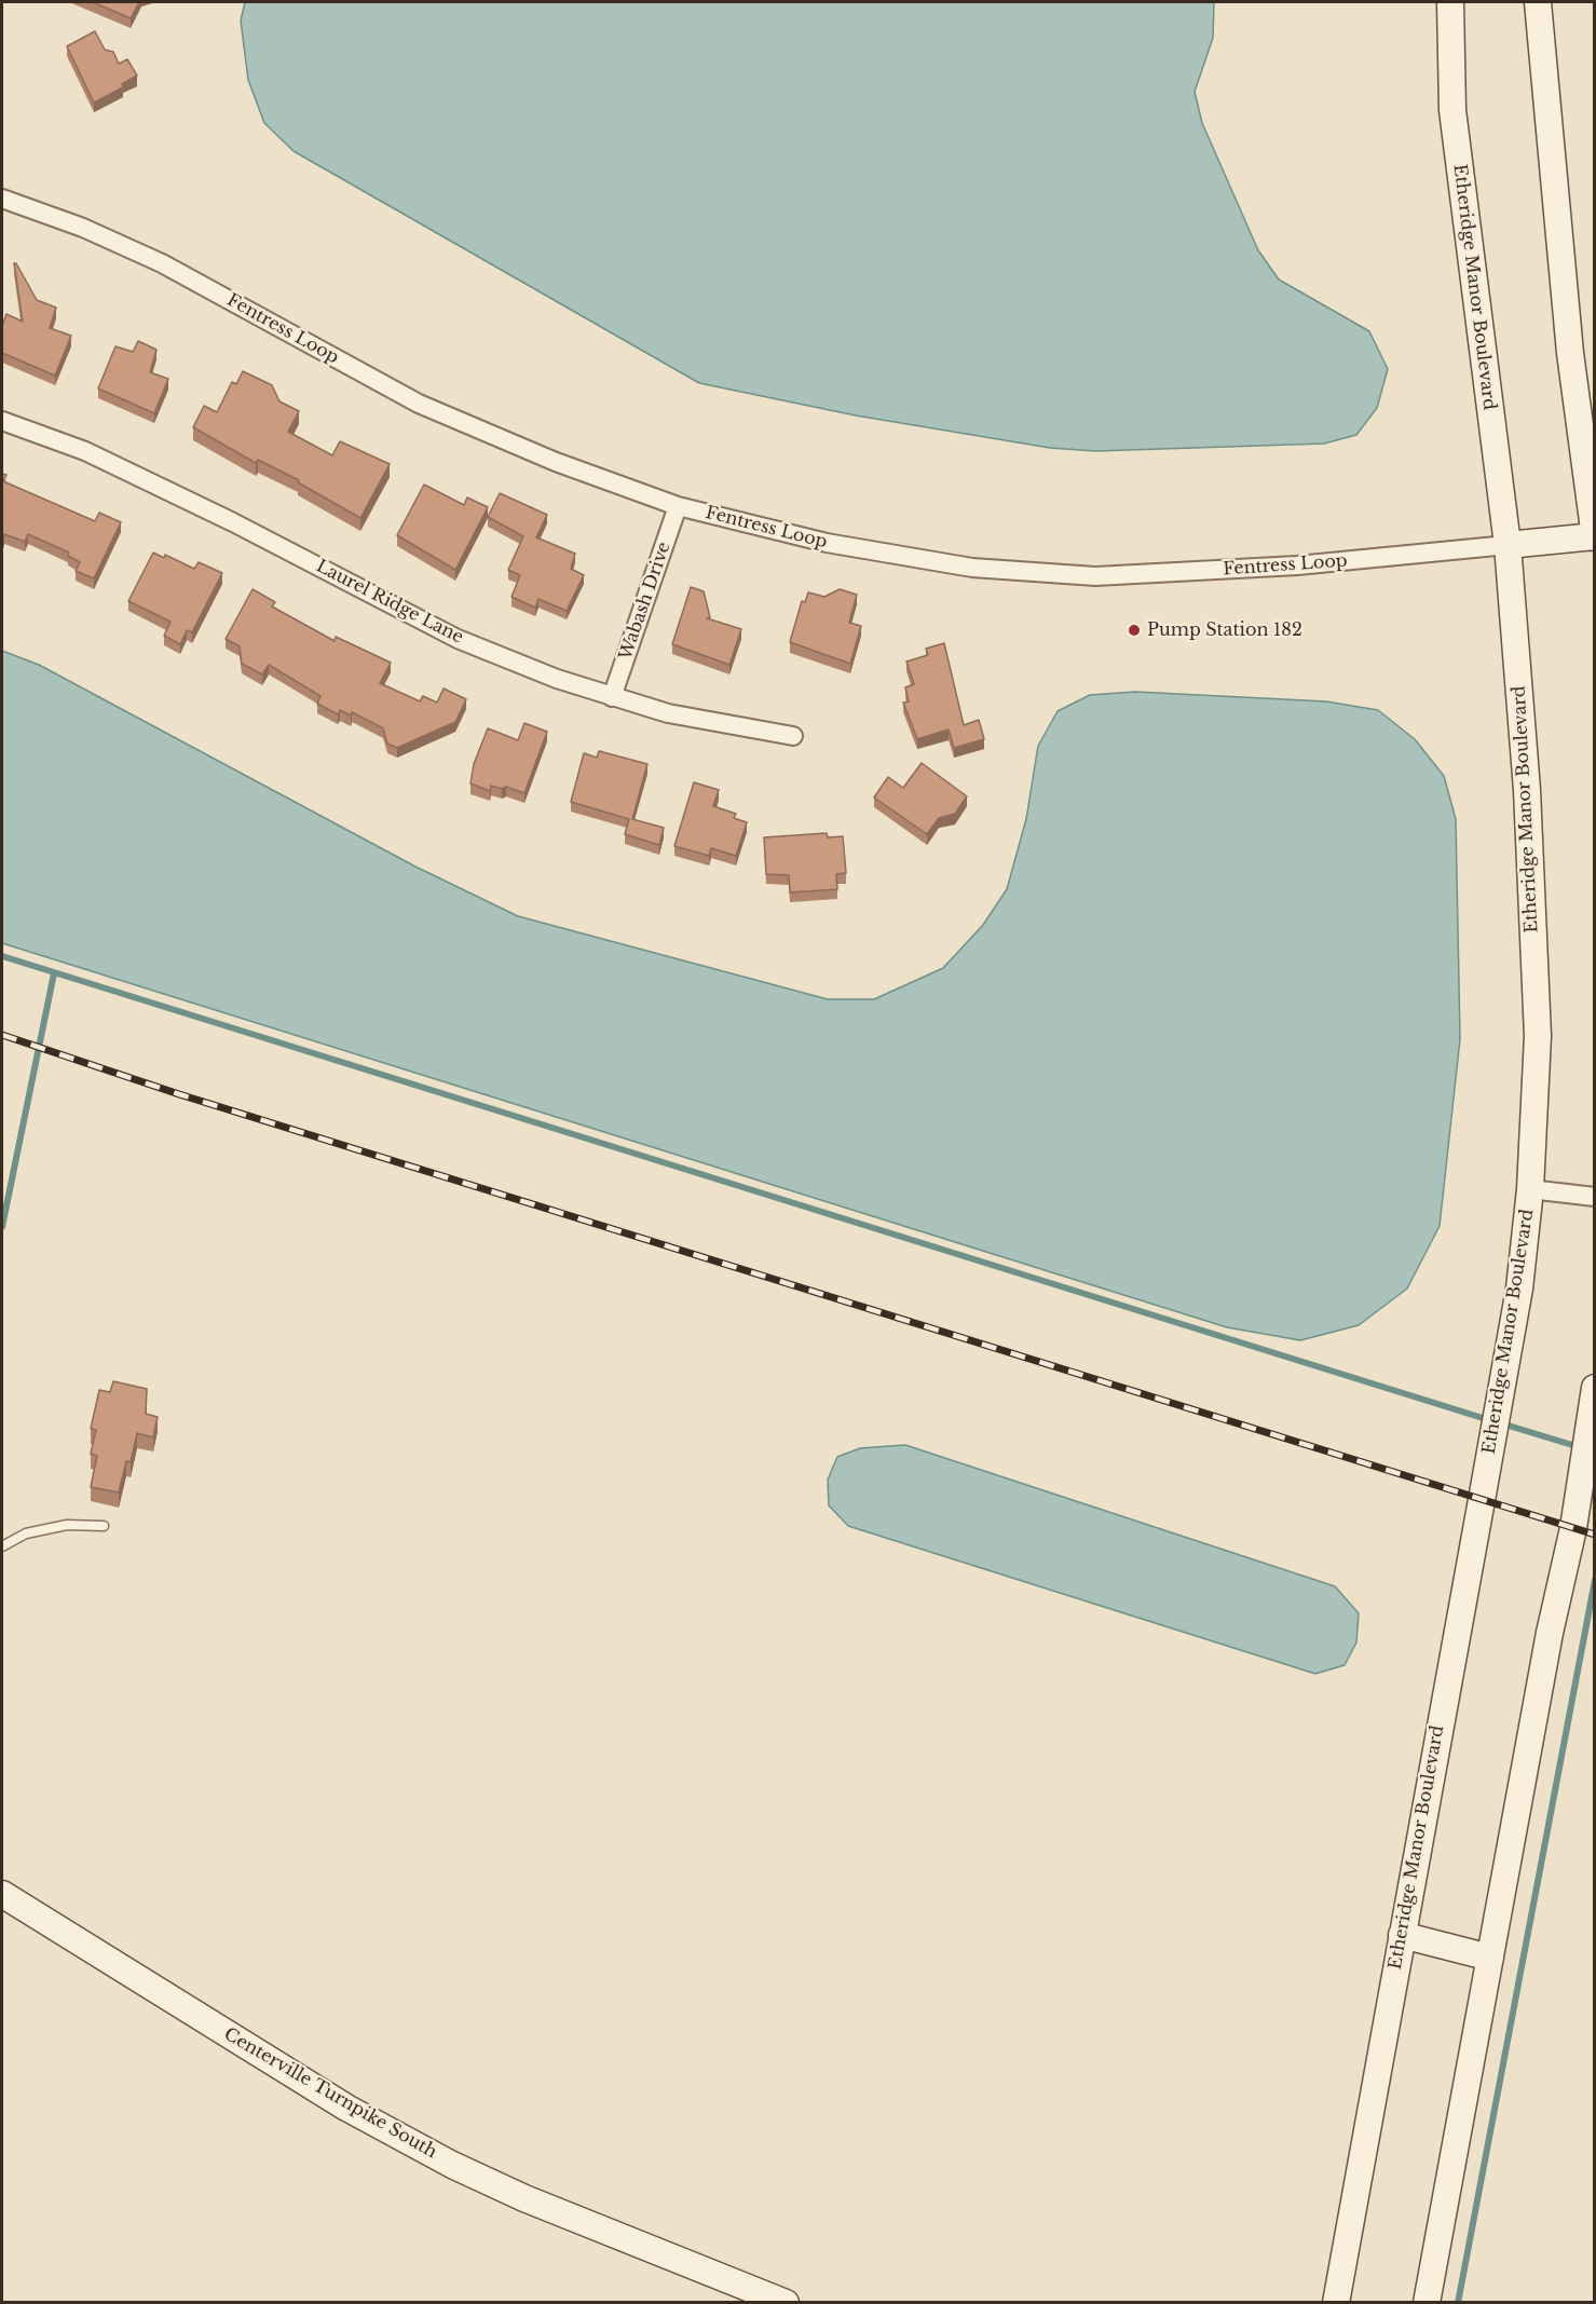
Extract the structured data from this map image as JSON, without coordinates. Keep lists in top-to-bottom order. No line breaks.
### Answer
{"streets":{"main road":["Etheridge Manor Boulevard","Fentress Loop","Centerville Turnpike South"],"street":["Wabash Drive","Laurel Ridge Lane"]},"crossings":[["Etheridge Manor Boulevard","Fentress Loop"],["Fentress Loop","Wabash Drive"],["Wabash Drive","Laurel Ridge Lane"]],"places":["Pump Station 182"]}
